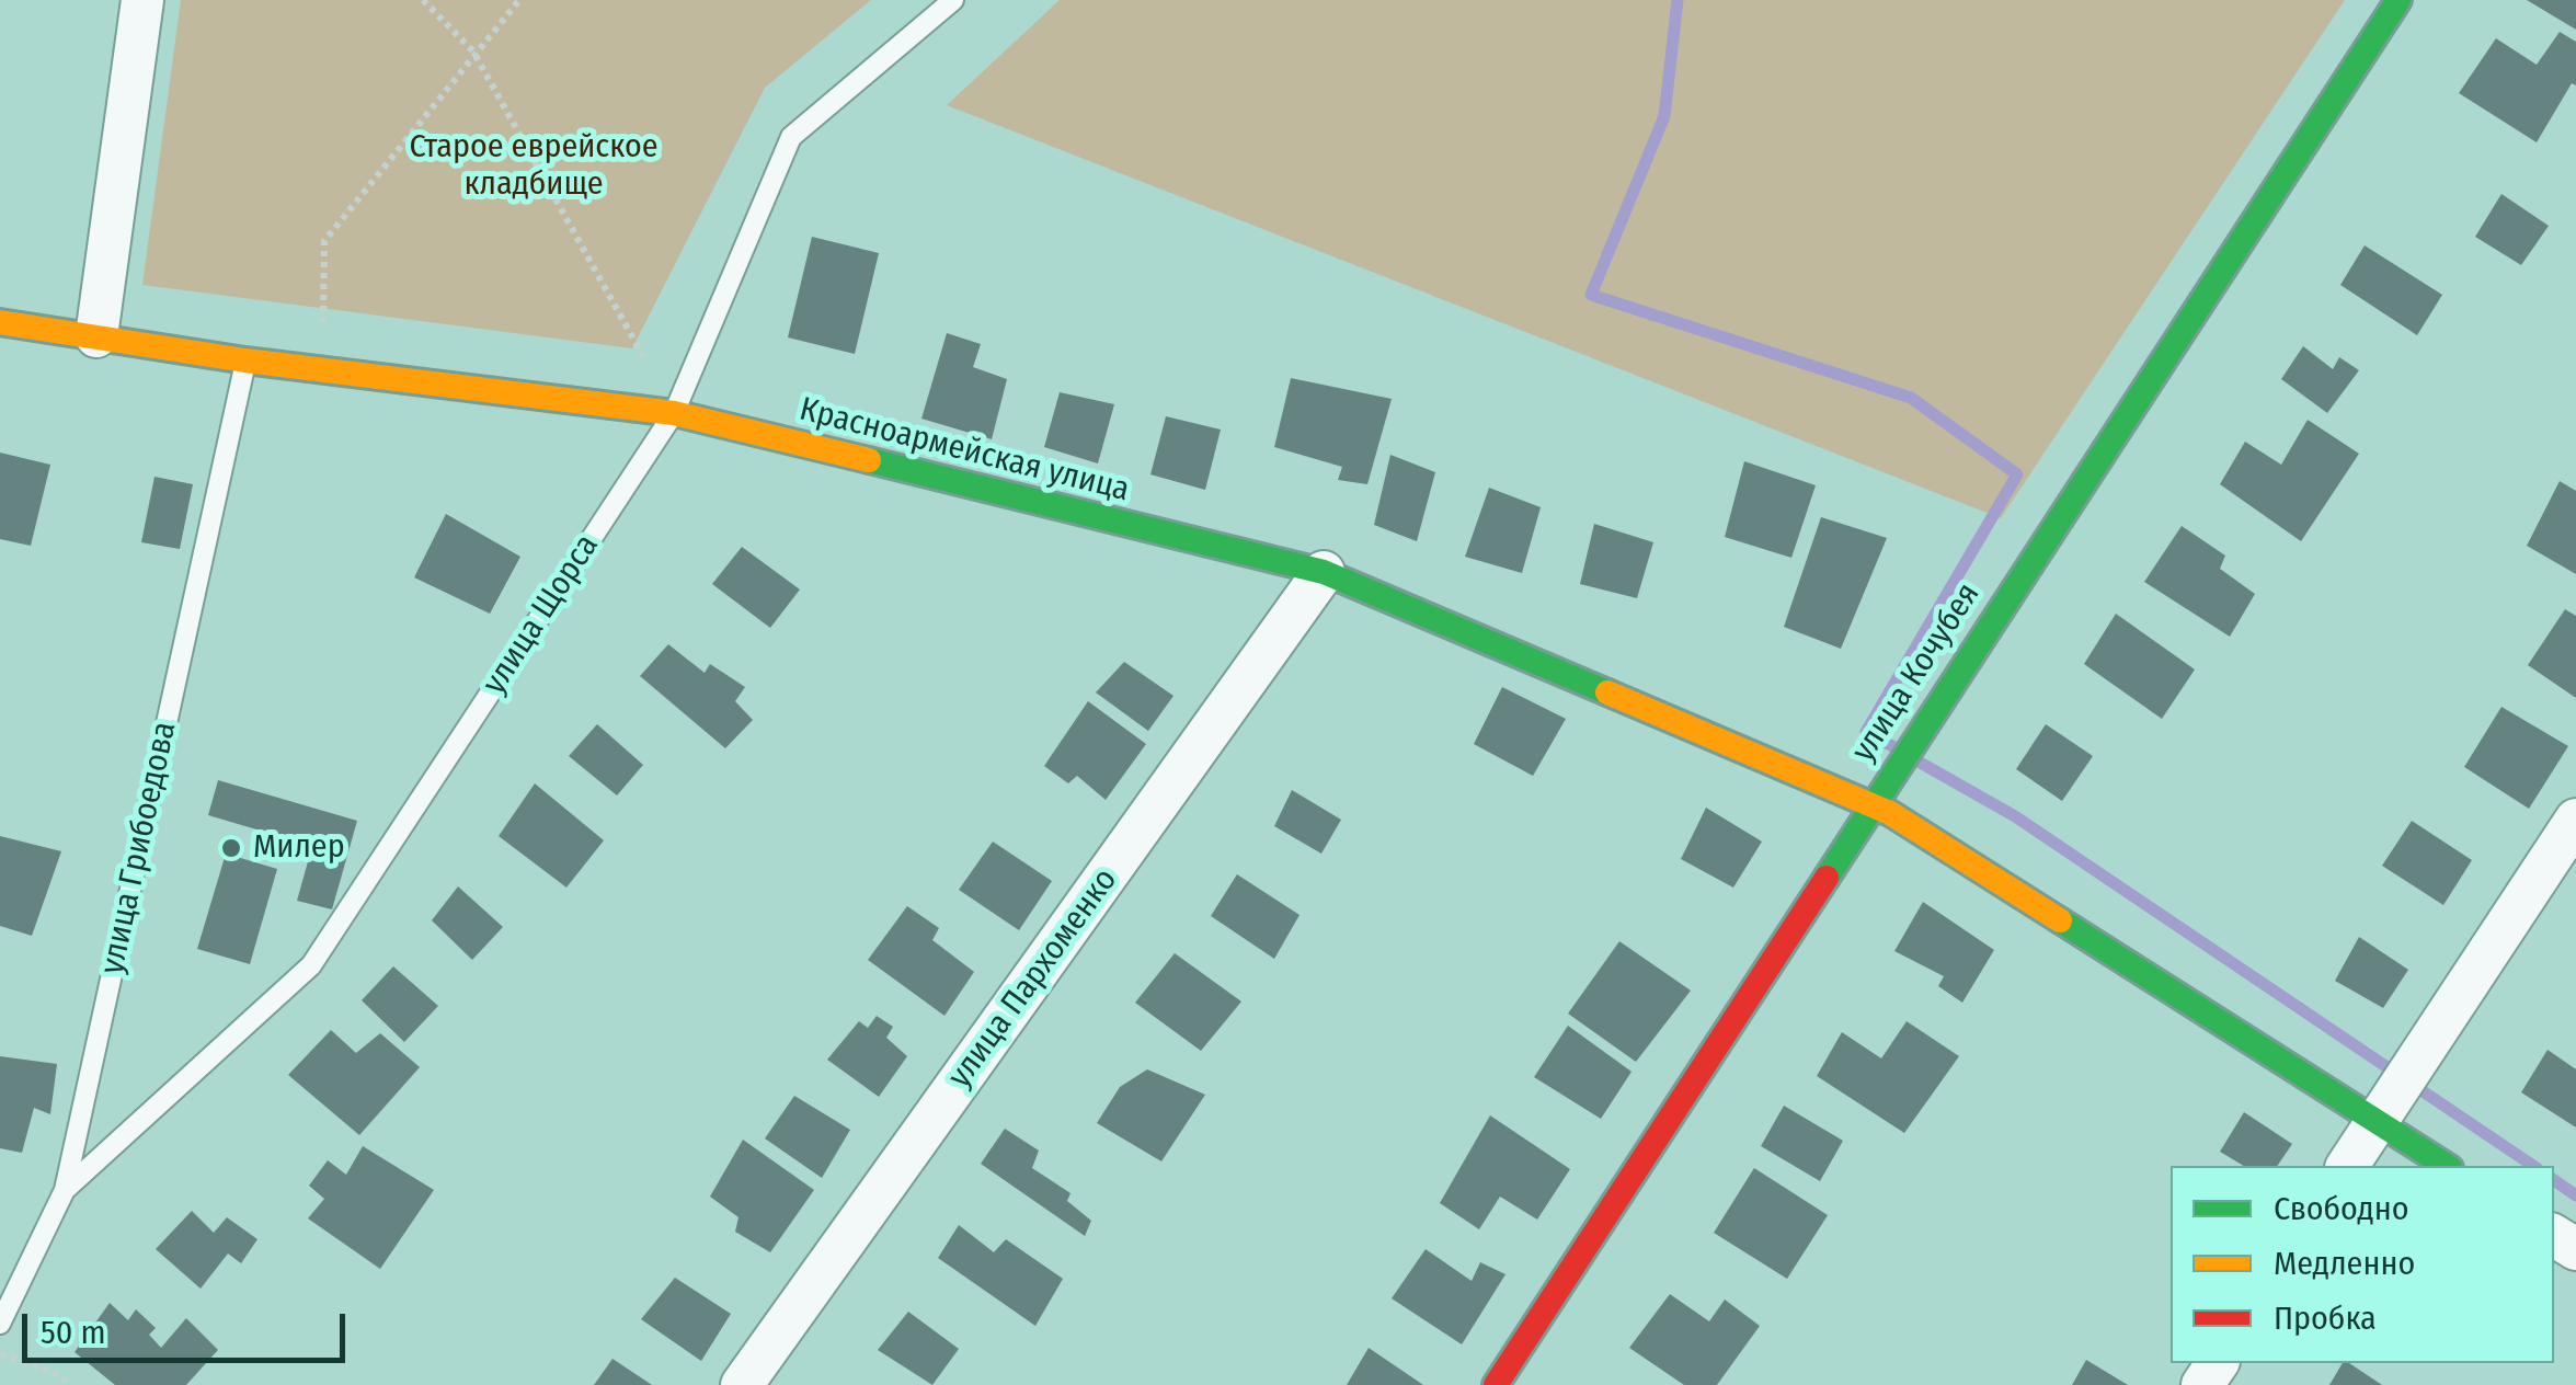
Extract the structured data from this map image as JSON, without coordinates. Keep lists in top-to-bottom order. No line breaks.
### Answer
{"streets":{"street":["Красноармейская улица","улица Кочубея","улица Пархоменко"],"lane":["улица Щорса","улица Грибоедова"]},"crossings":[["Красноармейская улица","улица Щорса"],["Красноармейская улица","улица Кочубея"],["Красноармейская улица","улица Грибоедова"],["Красноармейская улица","улица Пархоменко"],["улица Щорса","улица Грибоедова"]],"parks":["Старое еврейское кладбище"],"places":["Милер"],"legend":["Свободно","Медленно","Пробка"],"scale_bar":"50 m"}
